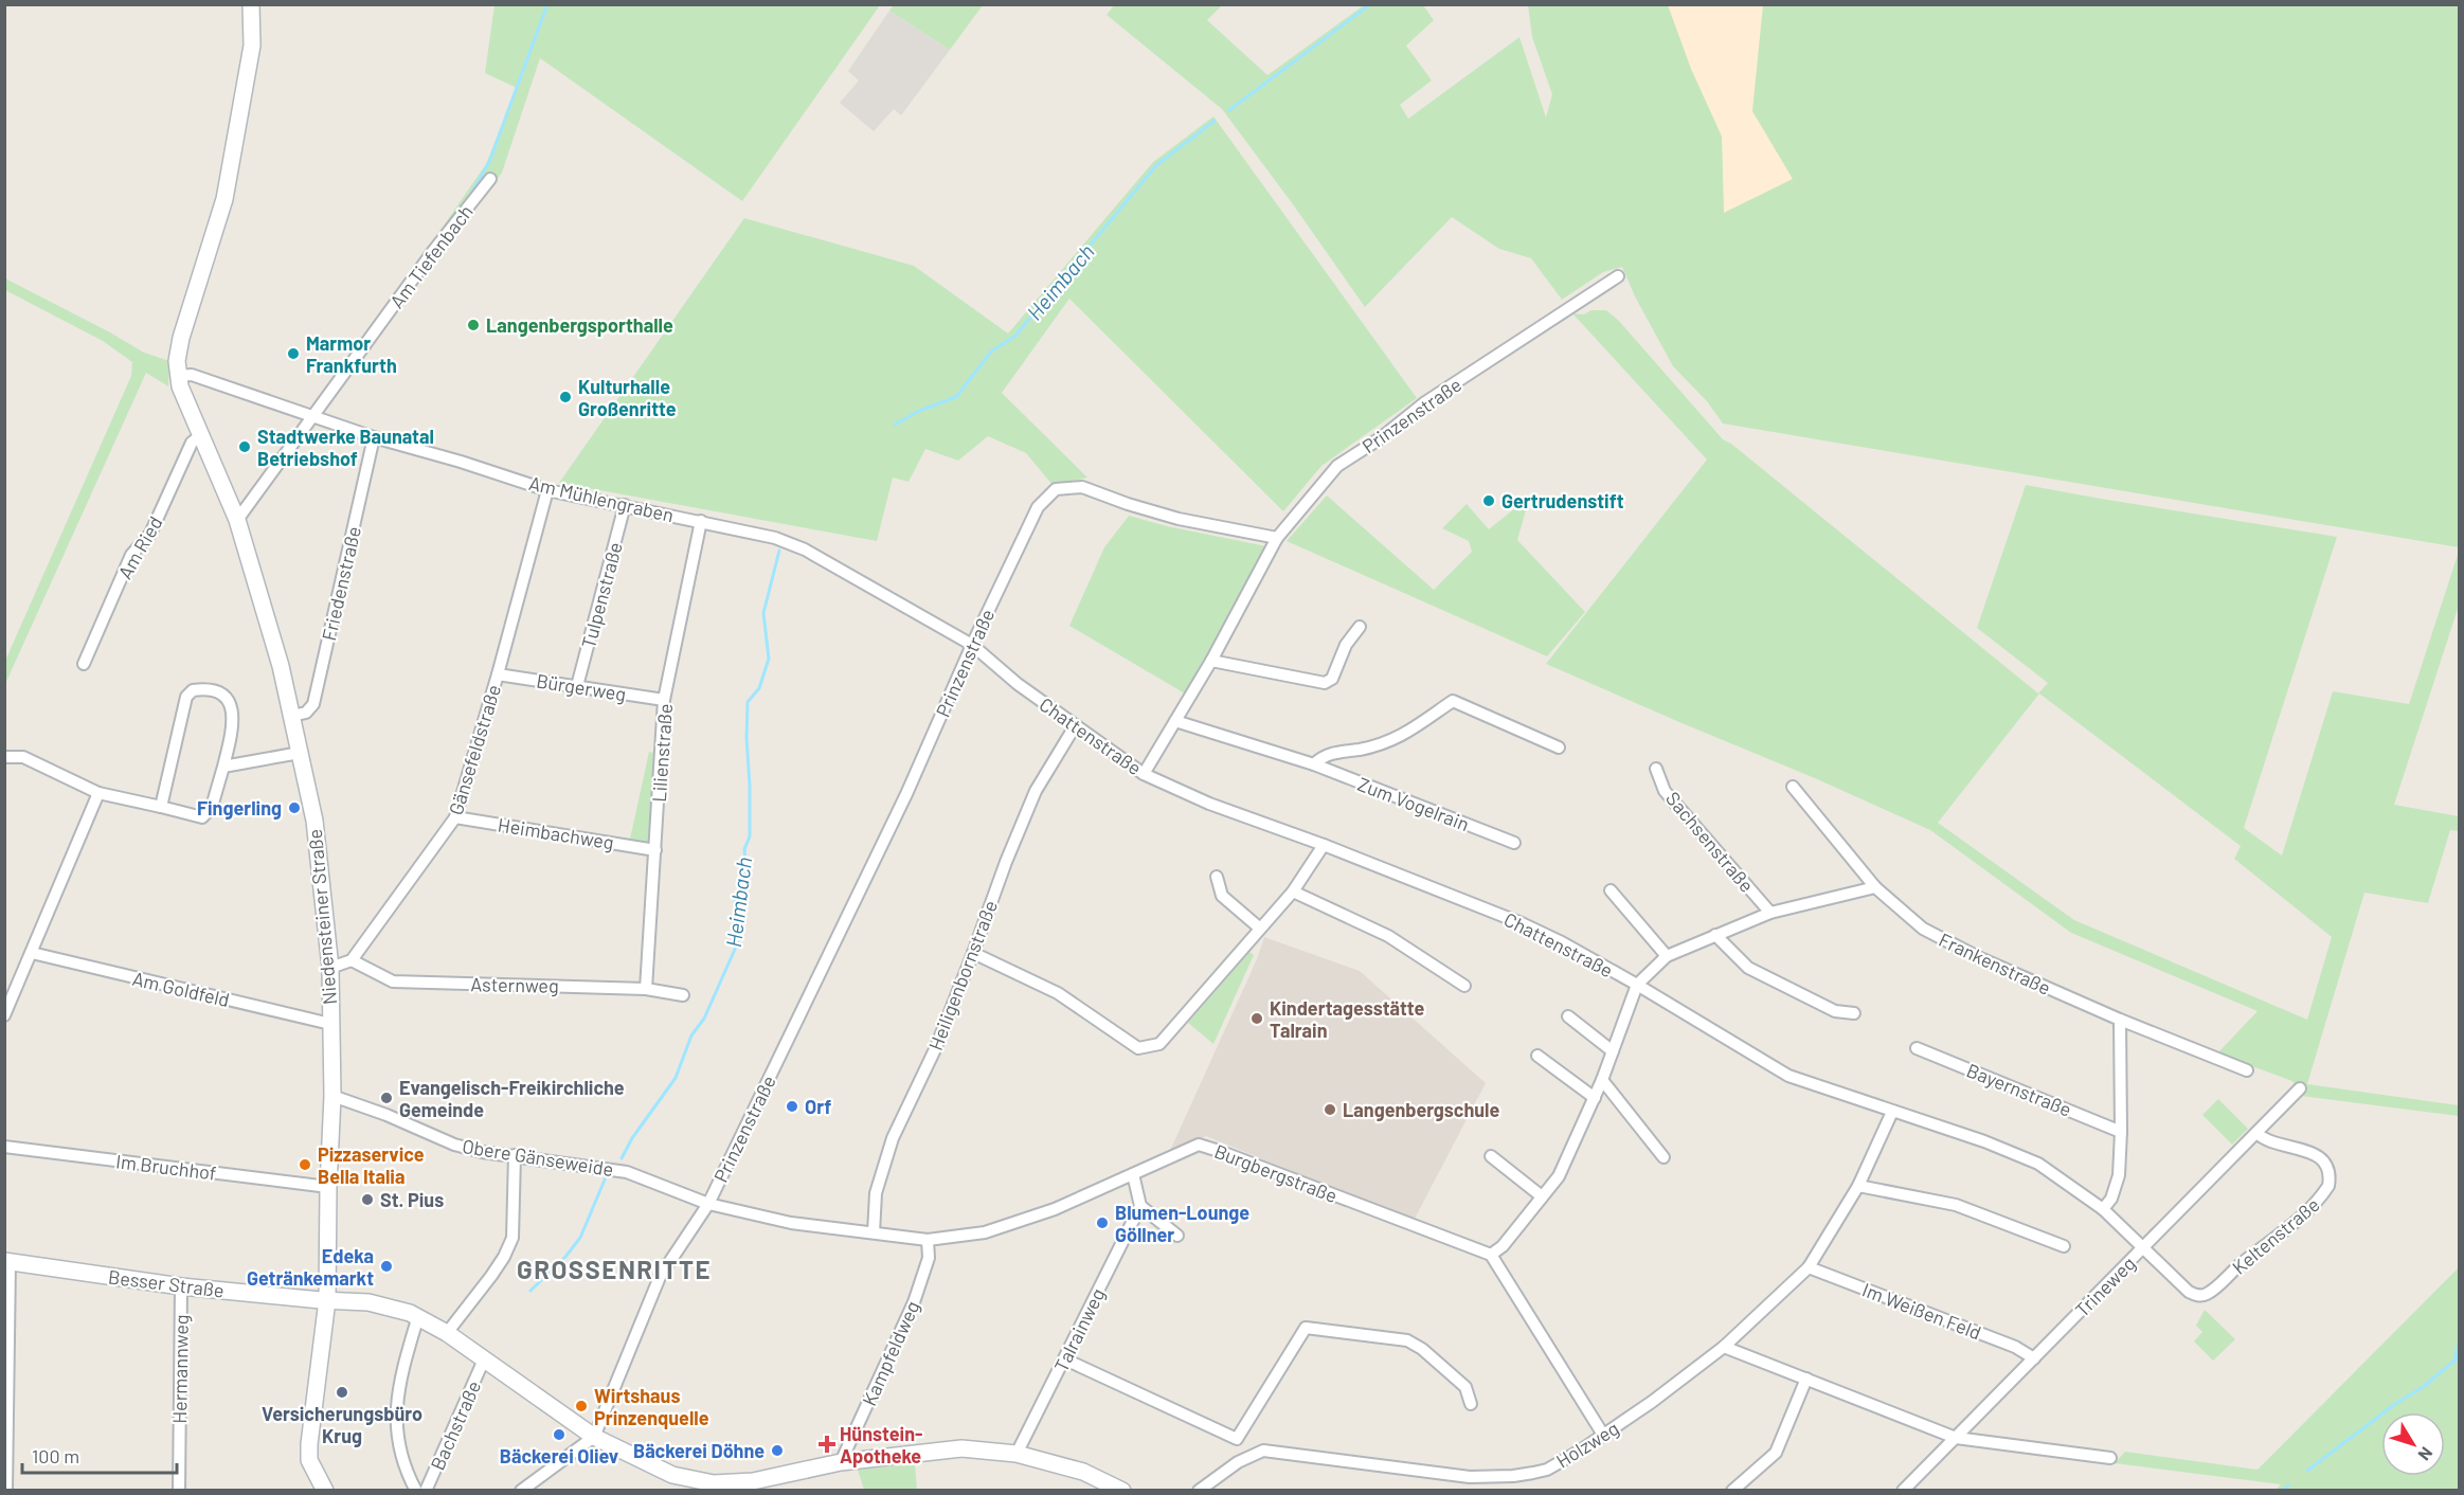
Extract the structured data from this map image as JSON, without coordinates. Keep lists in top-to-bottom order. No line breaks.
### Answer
{"streets":{"main road":["Niedensteiner Straße","Besser Straße"],"street":["Am Tiefenbach","Prinzenstraße","Am Mühlengraben","Am Ried","Friedenstraße","Tulpenstraße","Bürgerweg","Chattenstraße","Gänsefeldstraße","Lilienstraße","Zum Vogelrain","Heimbachweg","Sachsenstraße","Frankenstraße","Heiligenbornstraße","Asternweg","Am Goldfeld","Bayernstraße","Obere Gänseweide","Im Bruchhof","Burgbergstraße","Keltenstraße","Trineweg","Im Weißen Feld","Talrainweg","Kampfeldweg","Hermannweg","Bachstraße","Holzweg"]},"crossings":[["Am Tiefenbach","Am Mühlengraben"],["Am Tiefenbach","Niedensteiner Straße"],["Prinzenstraße","Am Mühlengraben"],["Prinzenstraße","Chattenstraße"],["Prinzenstraße","Obere Gänseweide"],["Prinzenstraße","Burgbergstraße"],["Prinzenstraße","Besser Straße"],["Am Mühlengraben","Friedenstraße"],["Am Mühlengraben","Tulpenstraße"],["Am Mühlengraben","Chattenstraße"],["Am Mühlengraben","Gänsefeldstraße"],["Am Mühlengraben","Lilienstraße"],["Am Mühlengraben","Niedensteiner Straße"],["Am Ried","Niedensteiner Straße"],["Friedenstraße","Niedensteiner Straße"],["Tulpenstraße","Bürgerweg"],["Bürgerweg","Gänsefeldstraße"],["Bürgerweg","Lilienstraße"],["Chattenstraße","Sachsenstraße"],["Chattenstraße","Heiligenbornstraße"],["Chattenstraße","Keltenstraße"],["Chattenstraße","Trineweg"],["Chattenstraße","Holzweg"],["Gänsefeldstraße","Heimbachweg"],["Gänsefeldstraße","Asternweg"],["Lilienstraße","Heimbachweg"],["Lilienstraße","Asternweg"],["Sachsenstraße","Frankenstraße"],["Niedensteiner Straße","Am Goldfeld"],["Niedensteiner Straße","Obere Gänseweide"],["Niedensteiner Straße","Im Bruchhof"],["Niedensteiner Straße","Besser Straße"],["Heiligenbornstraße","Burgbergstraße"],["Obere Gänseweide","Burgbergstraße"],["Burgbergstraße","Kampfeldweg"],["Keltenstraße","Trineweg"],["Besser Straße","Talrainweg"],["Besser Straße","Kampfeldweg"],["Besser Straße","Hermannweg"],["Besser Straße","Bachstraße"],["Trineweg","Im Weißen Feld"],["Im Weißen Feld","Holzweg"]],"districts":["GROSSENRITTE"],"water":["Heimbach"],"places":{"other":["Langenbergsporthalle","Marmor Frankfurth","Kulturhalle Großenritte","Stadtwerke Baunatal Betriebshof","Gertrudenstift","Fingerling","Kindertagesstätte Talrain","Evangelisch-Freikirchliche Gemeinde","Orf","Langenbergschule","Pizzaservice Bella Italia","St. Pius","Blumen-Lounge Göllner","Edeka Getränkemarkt","Versicherungsbüro Krug","Wirtshaus Prinzenquelle","Bäckerei Oliev","Bäckerei Döhne"],"health":["Hünstein- Apotheke"]},"scale_bar":"100 m","north":"bottom right"}
